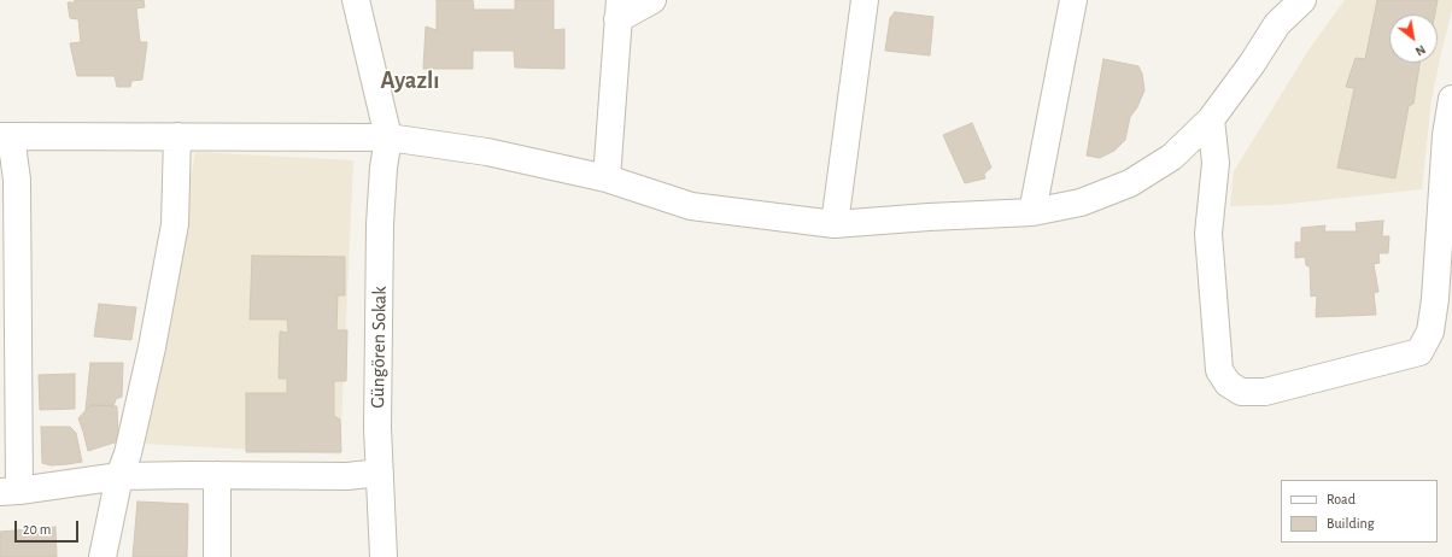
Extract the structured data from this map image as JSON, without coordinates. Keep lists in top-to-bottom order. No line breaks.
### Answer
{"streets":{"street":["Güngören Sokak"]},"districts":["Ayazlı"],"legend":["Road","Building"],"scale_bar":"20 m","north":"bottom right"}
